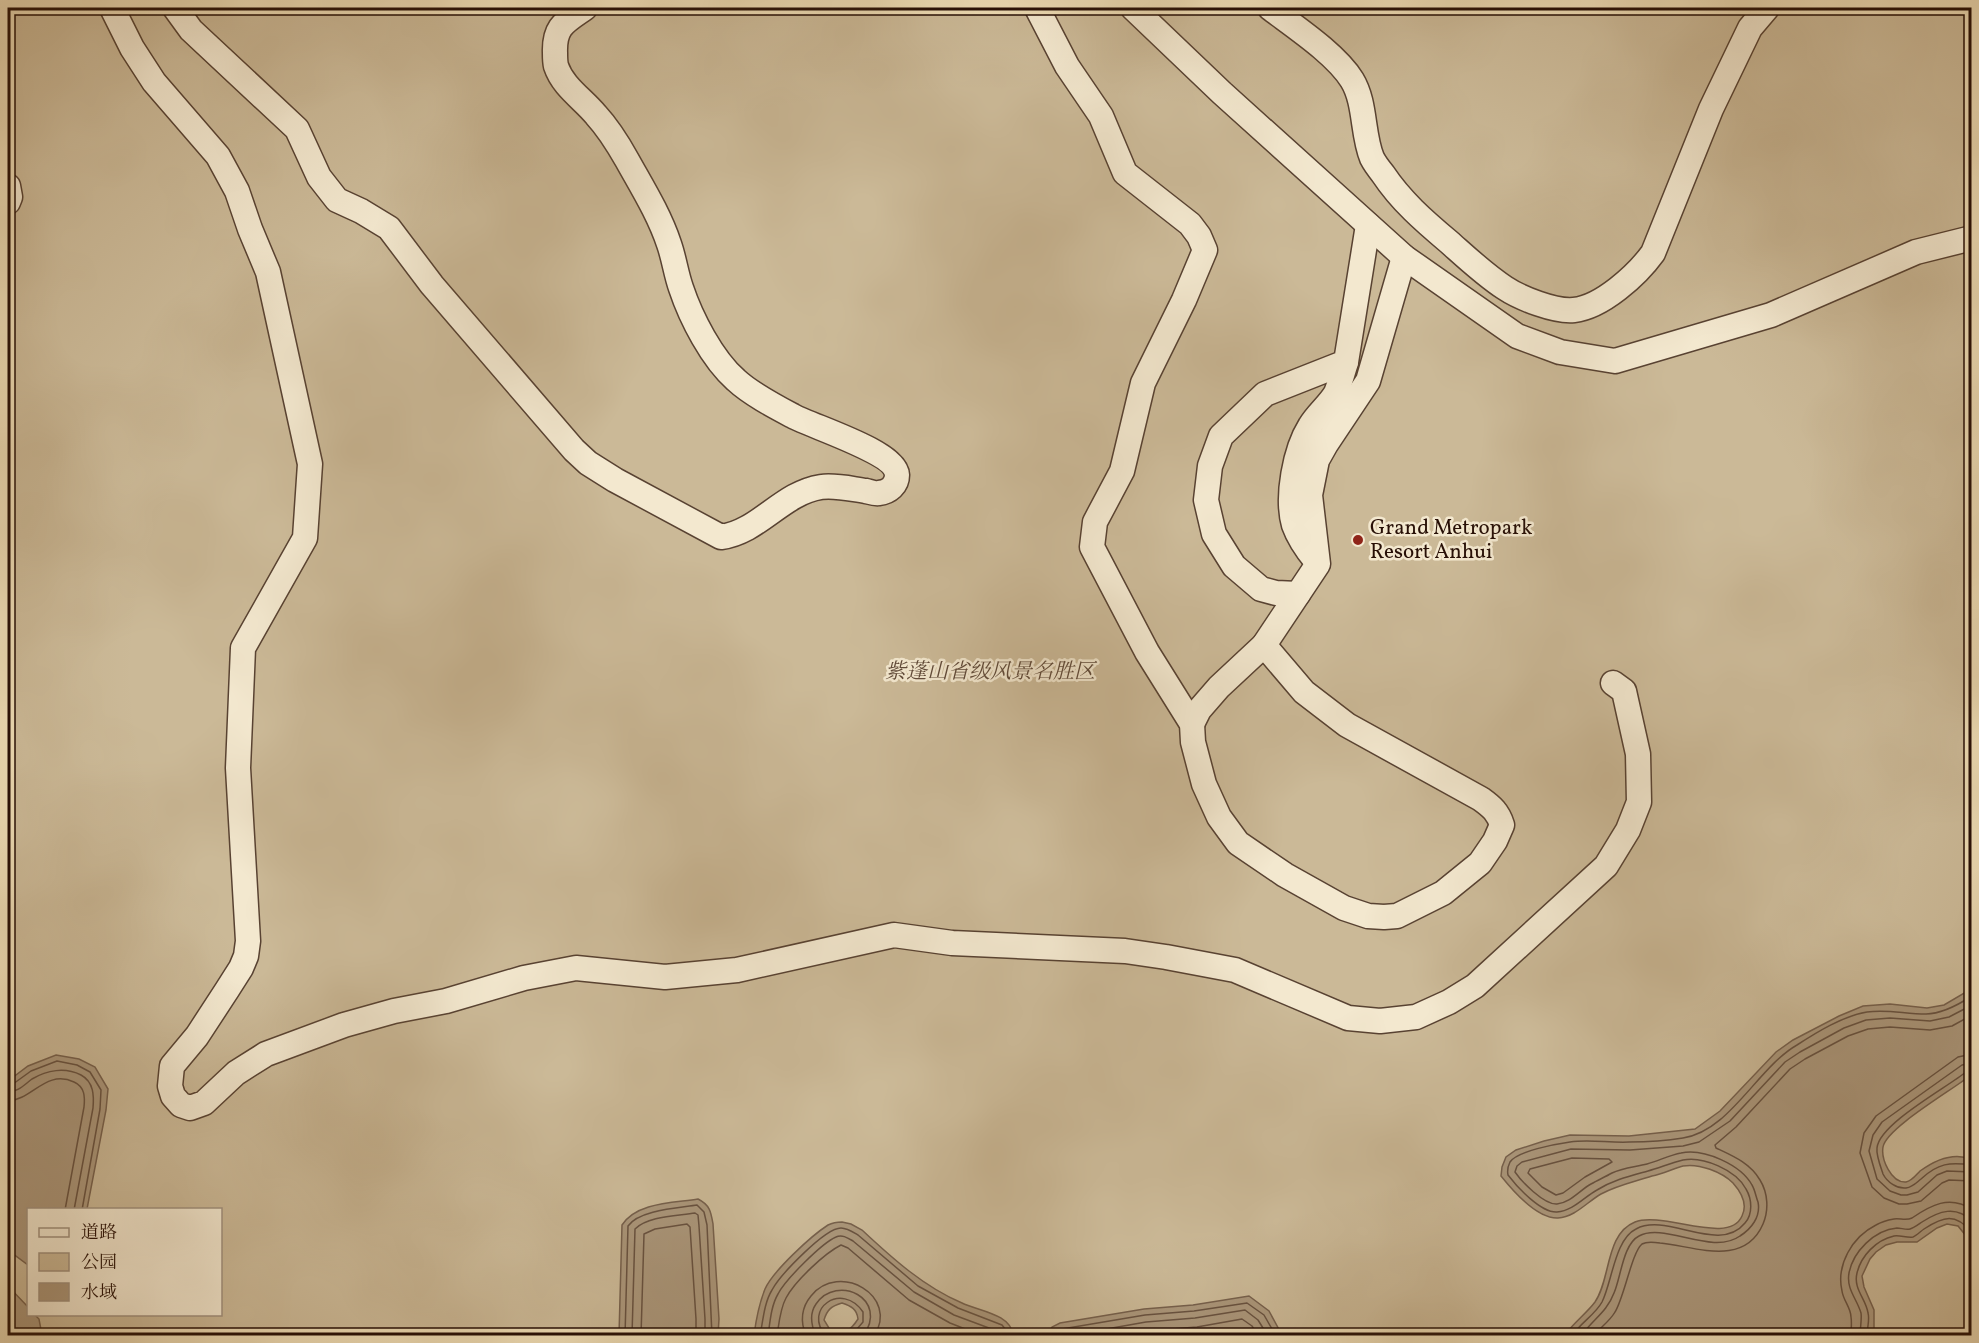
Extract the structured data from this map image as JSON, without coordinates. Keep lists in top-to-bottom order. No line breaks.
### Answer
{"parks":["紫蓬山省级风景名胜区"],"places":["Grand Metropark Resort Anhui"],"legend":["道路","公园","水域"]}
